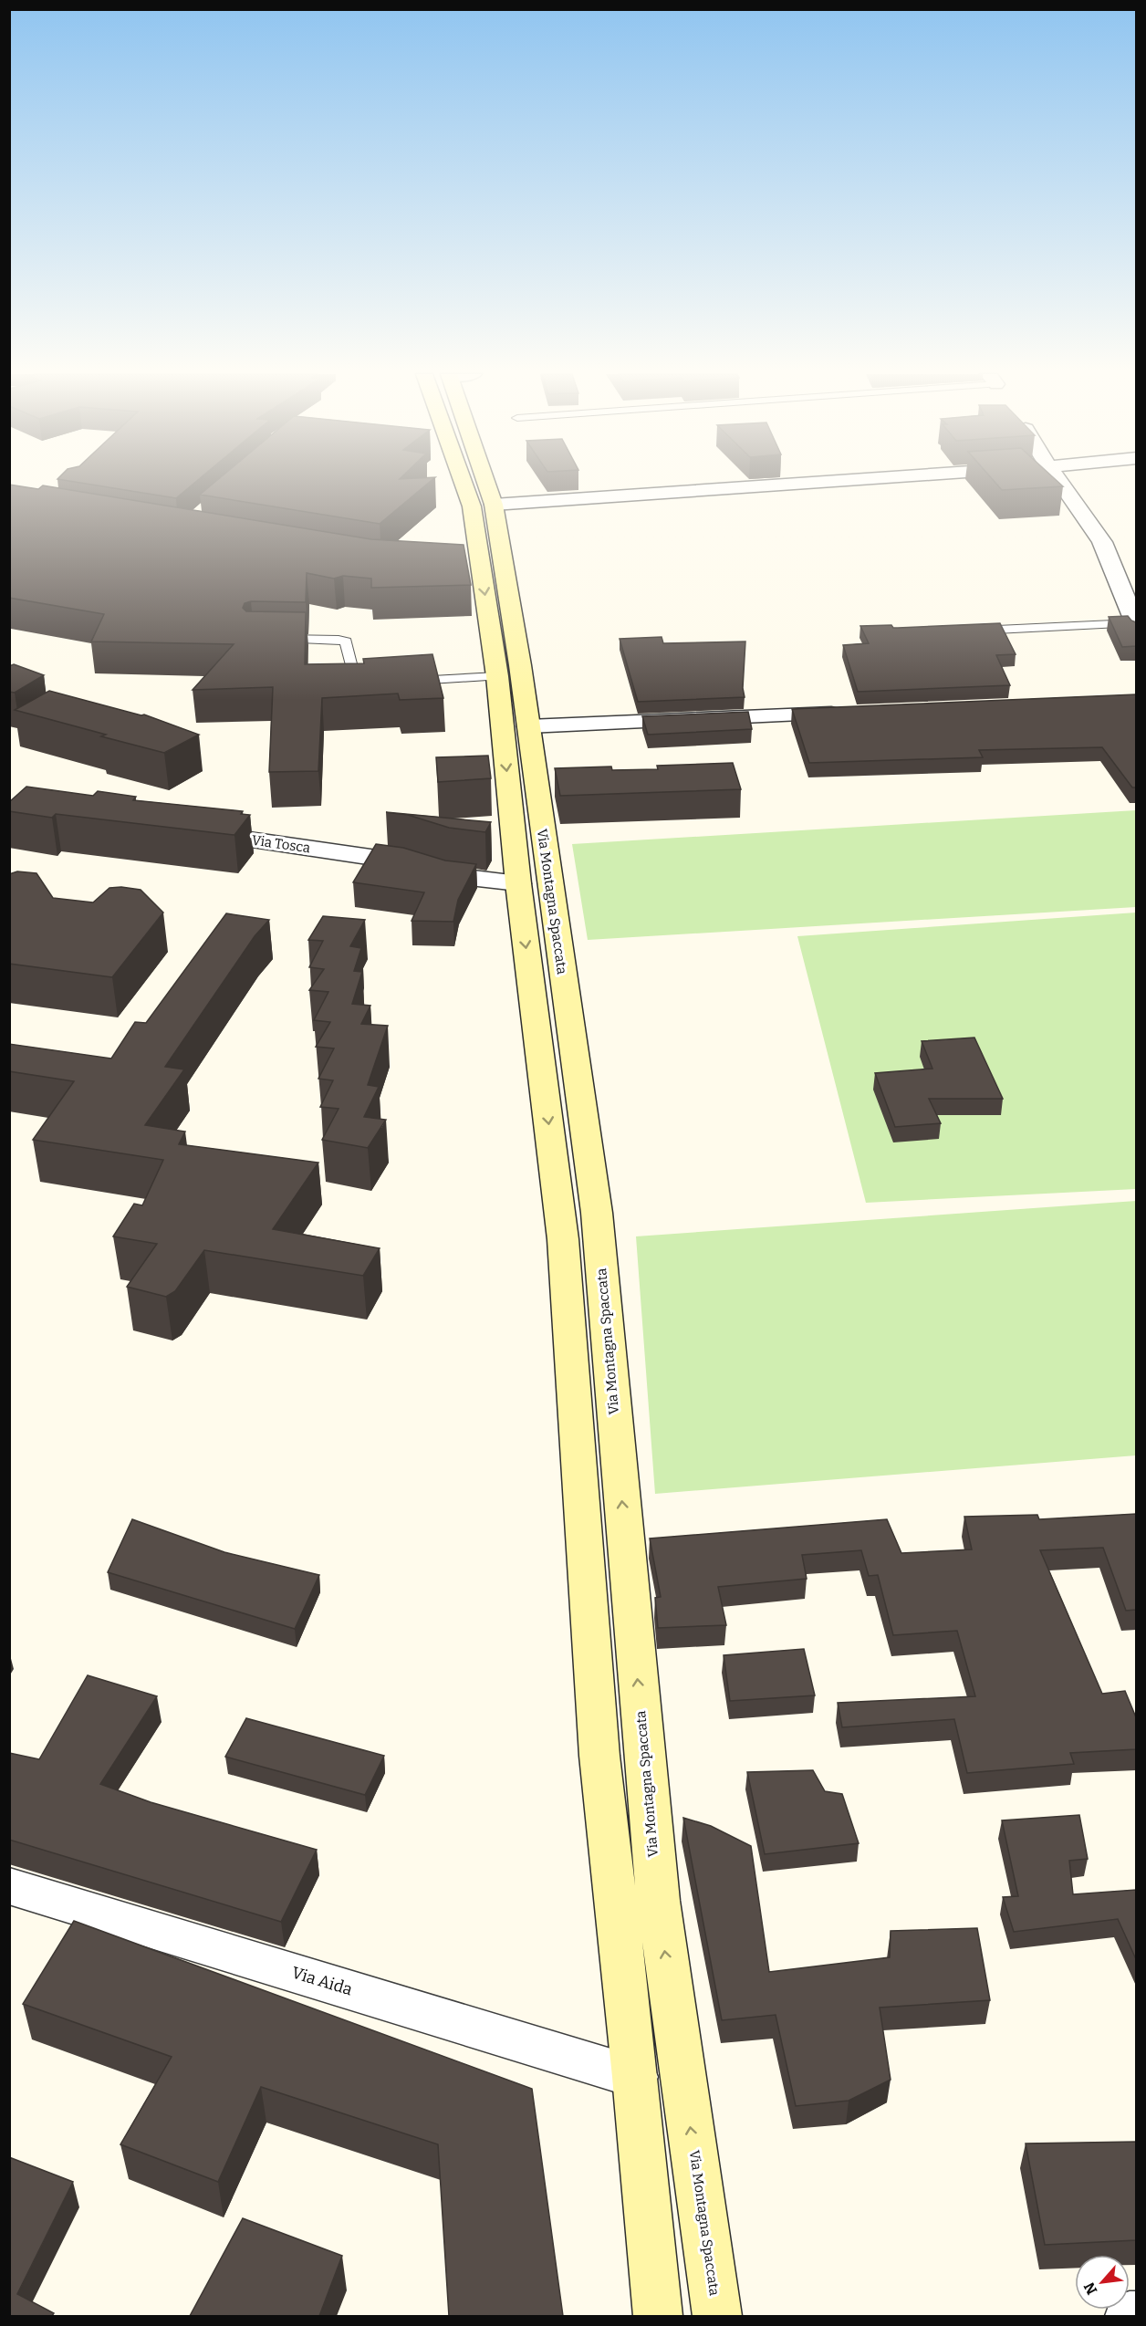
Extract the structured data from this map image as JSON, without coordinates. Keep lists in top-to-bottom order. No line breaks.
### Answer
{"streets":{"main road":["Via Montagna Spaccata"],"street":["Via Tosca","Via Aida"]},"crossings":[["Via Tosca","Via Montagna Spaccata"],["Via Montagna Spaccata","Via Aida"]],"north":"bottom left"}
